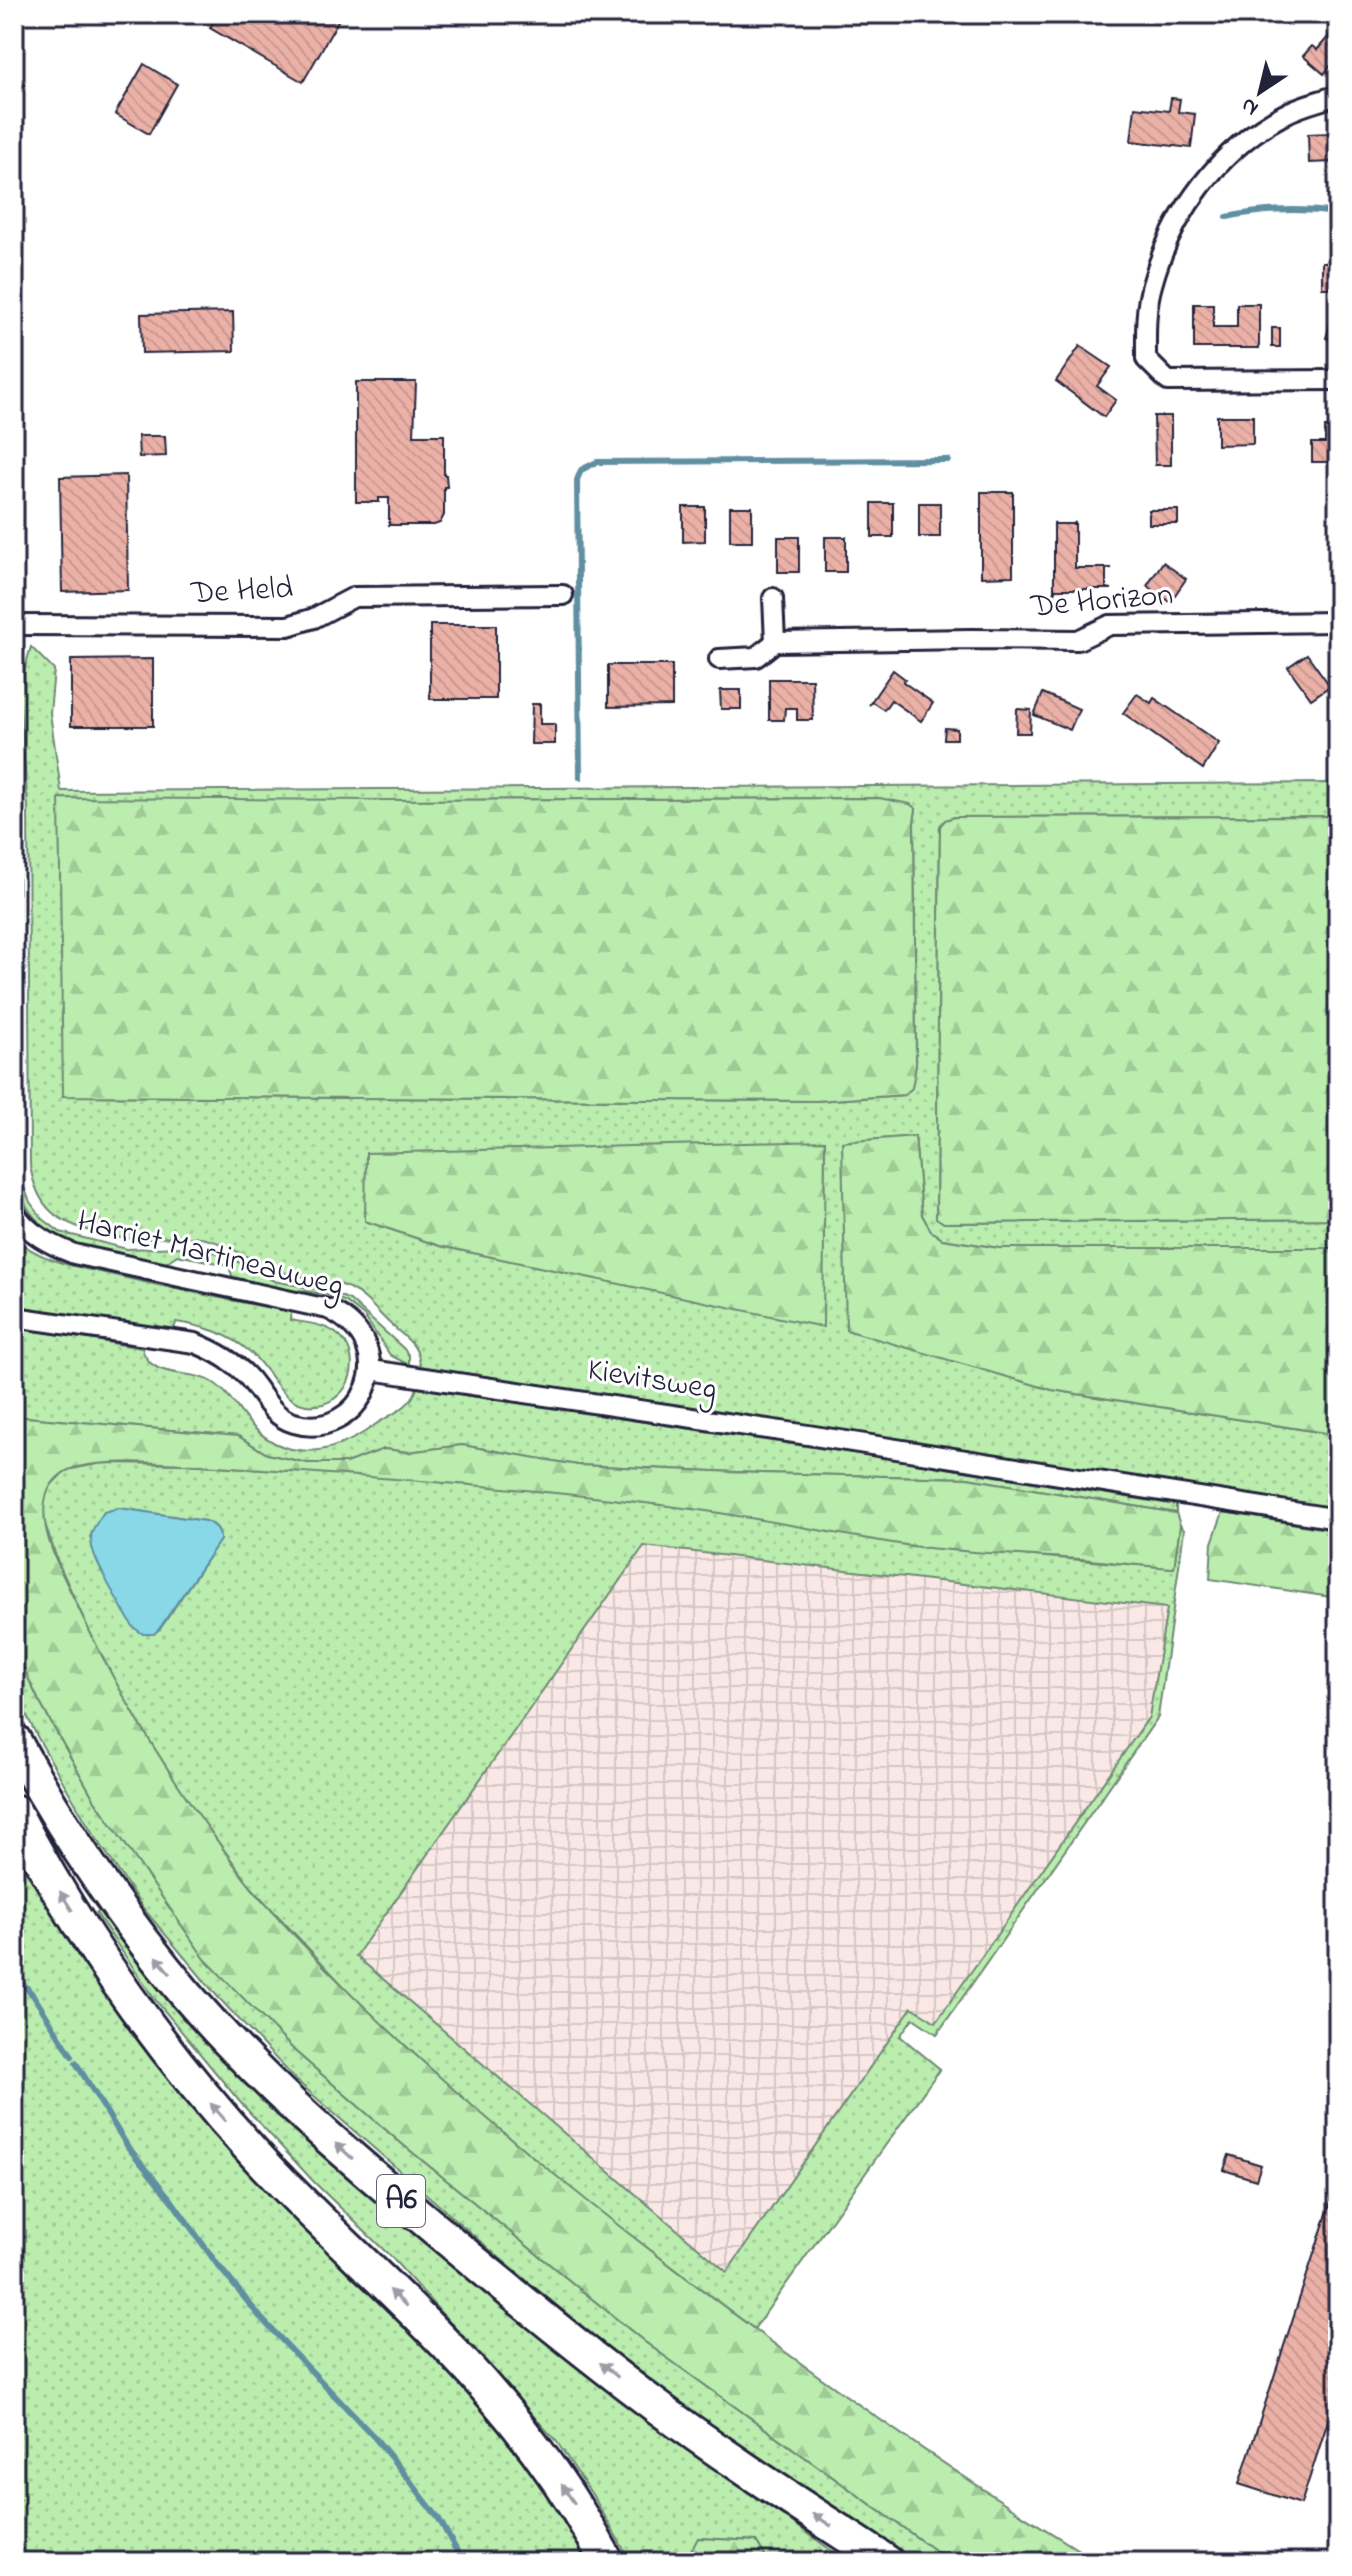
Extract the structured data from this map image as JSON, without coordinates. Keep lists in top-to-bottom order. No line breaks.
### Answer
{"streets":{"highway":["A6"],"street":["De Held","De Horizon","Harriet Martineauweg","Kievitsweg"]},"crossings":[["Harriet Martineauweg","Kievitsweg"]],"north":"bottom left"}
